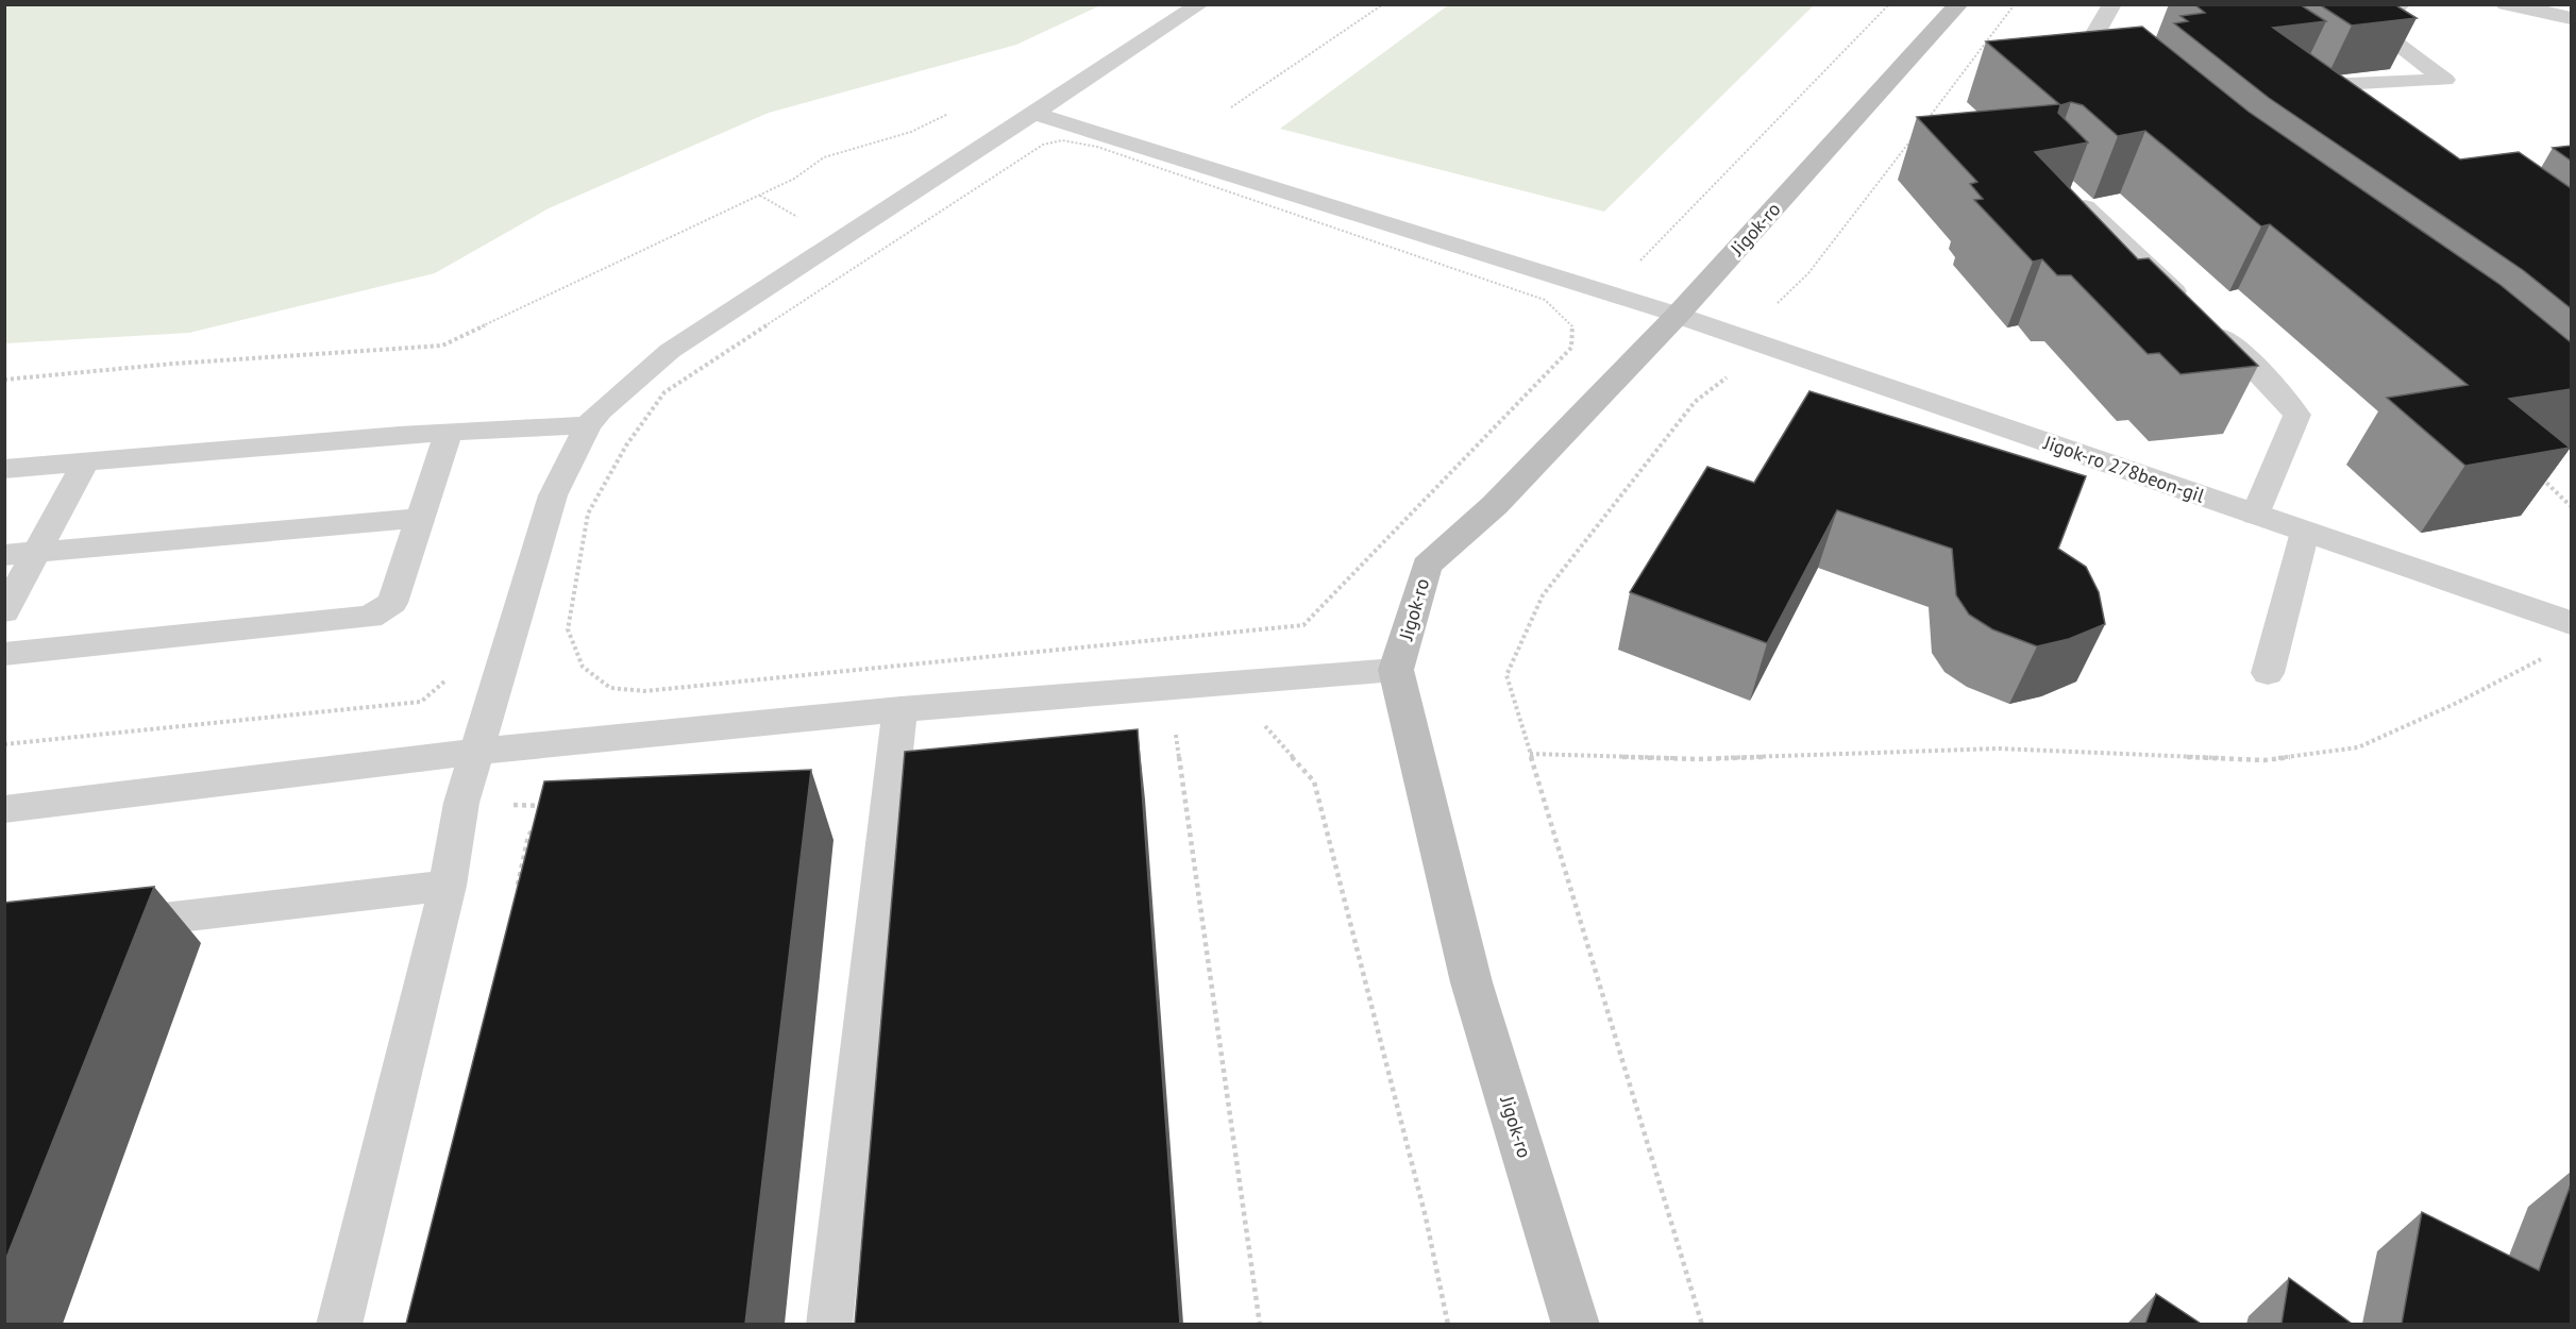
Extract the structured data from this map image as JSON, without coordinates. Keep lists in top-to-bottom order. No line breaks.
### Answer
{"streets":{"main road":["Jigok-ro"],"street":["Jigok-ro 278beon-gil"]},"crossings":[["Jigok-ro","Jigok-ro 278beon-gil"]]}
